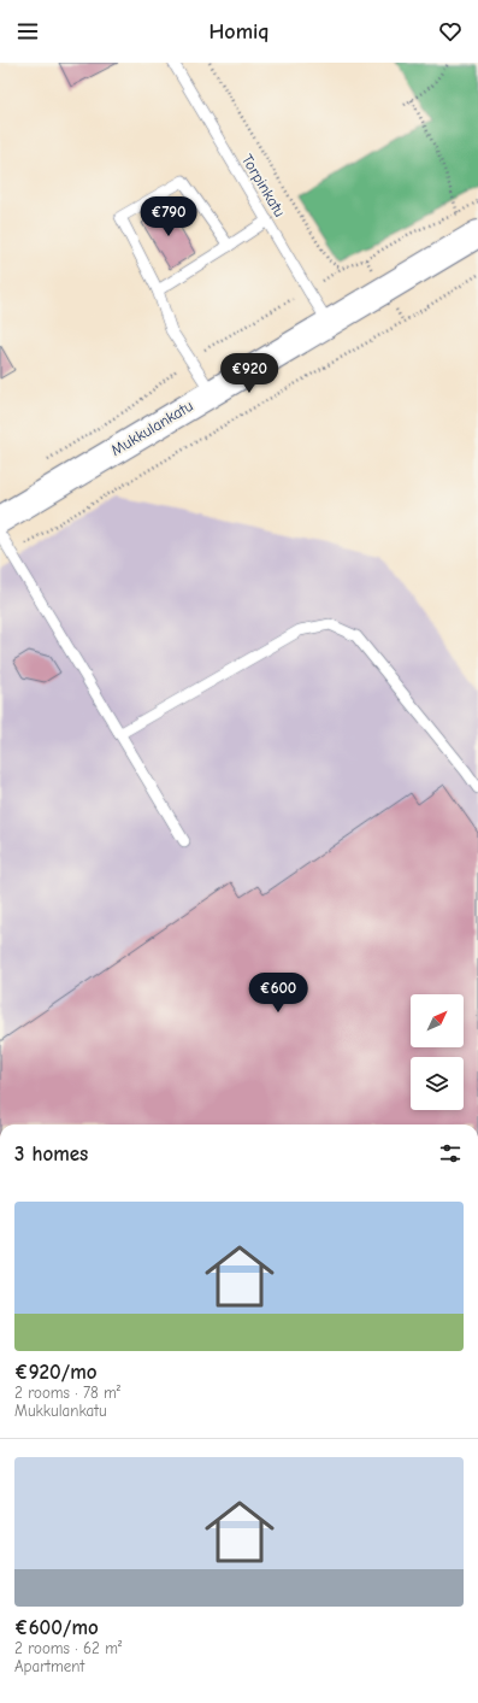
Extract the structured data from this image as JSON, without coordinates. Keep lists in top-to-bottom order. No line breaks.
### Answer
{"streets":{"street":["Mukkulankatu"],"lane":["Torpinkatu"]},"crossings":[["Torpinkatu","Mukkulankatu"]],"north":"top right","page":{"header":"Homiq","price":["€790","€920","€600"],"heading":"3 homes","list":[{"name":"€920/mo","note":"2 rooms · 78 m² · Mukkulankatu"},{"name":"€600/mo","note":"2 rooms · 62 m² · Apartment"}]}}
